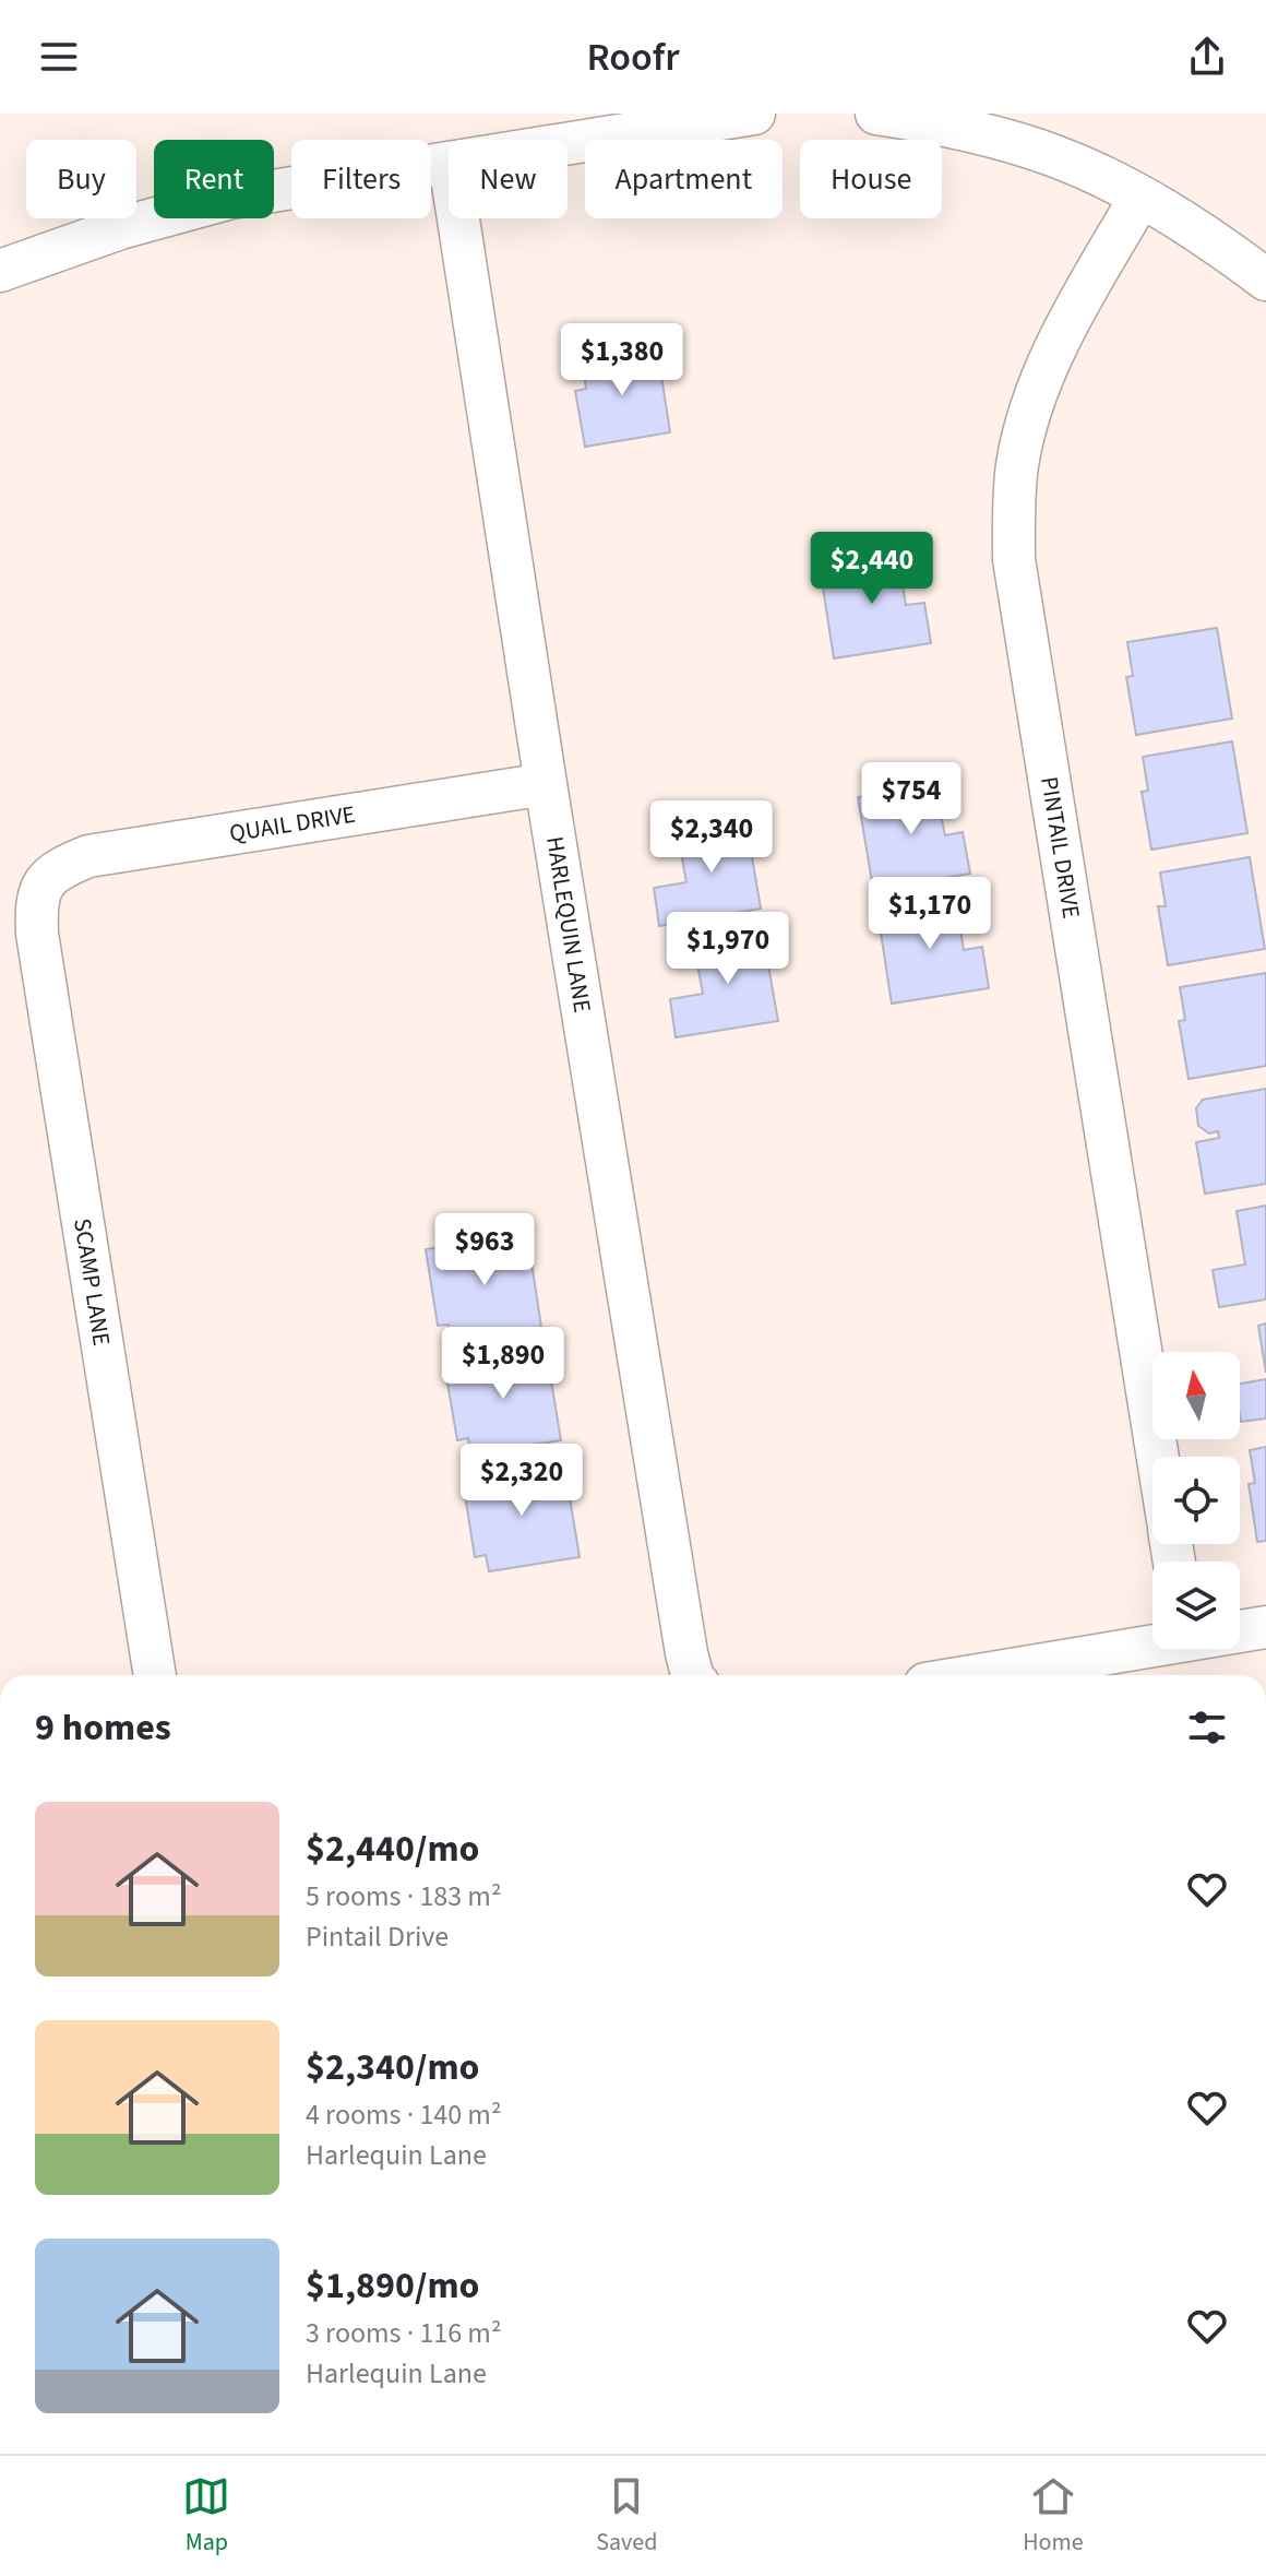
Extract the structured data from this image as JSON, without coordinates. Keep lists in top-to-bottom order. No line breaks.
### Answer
{"streets":{"street":["QUAIL DRIVE","PINTAIL DRIVE","HARLEQUIN LANE","SCAMP LANE"]},"crossings":[["QUAIL DRIVE","HARLEQUIN LANE"],["QUAIL DRIVE","SCAMP LANE"]],"north":"top","page":{"header":"Roofr","chip":["Buy","Rent","Filters","New","Apartment","House"],"price":["$1,380","$2,440","$754","$2,340","$1,170","$1,970","$963","$1,890","$2,320"],"heading":"9 homes","list":[{"name":"$2,440/mo","note":"5 rooms · 183 m² · Pintail Drive"},{"name":"$2,340/mo","note":"4 rooms · 140 m² · Harlequin Lane"},{"name":"$1,890/mo","note":"3 rooms · 116 m² · Harlequin Lane"}],"tabs":["Map","Saved","Home"]}}
